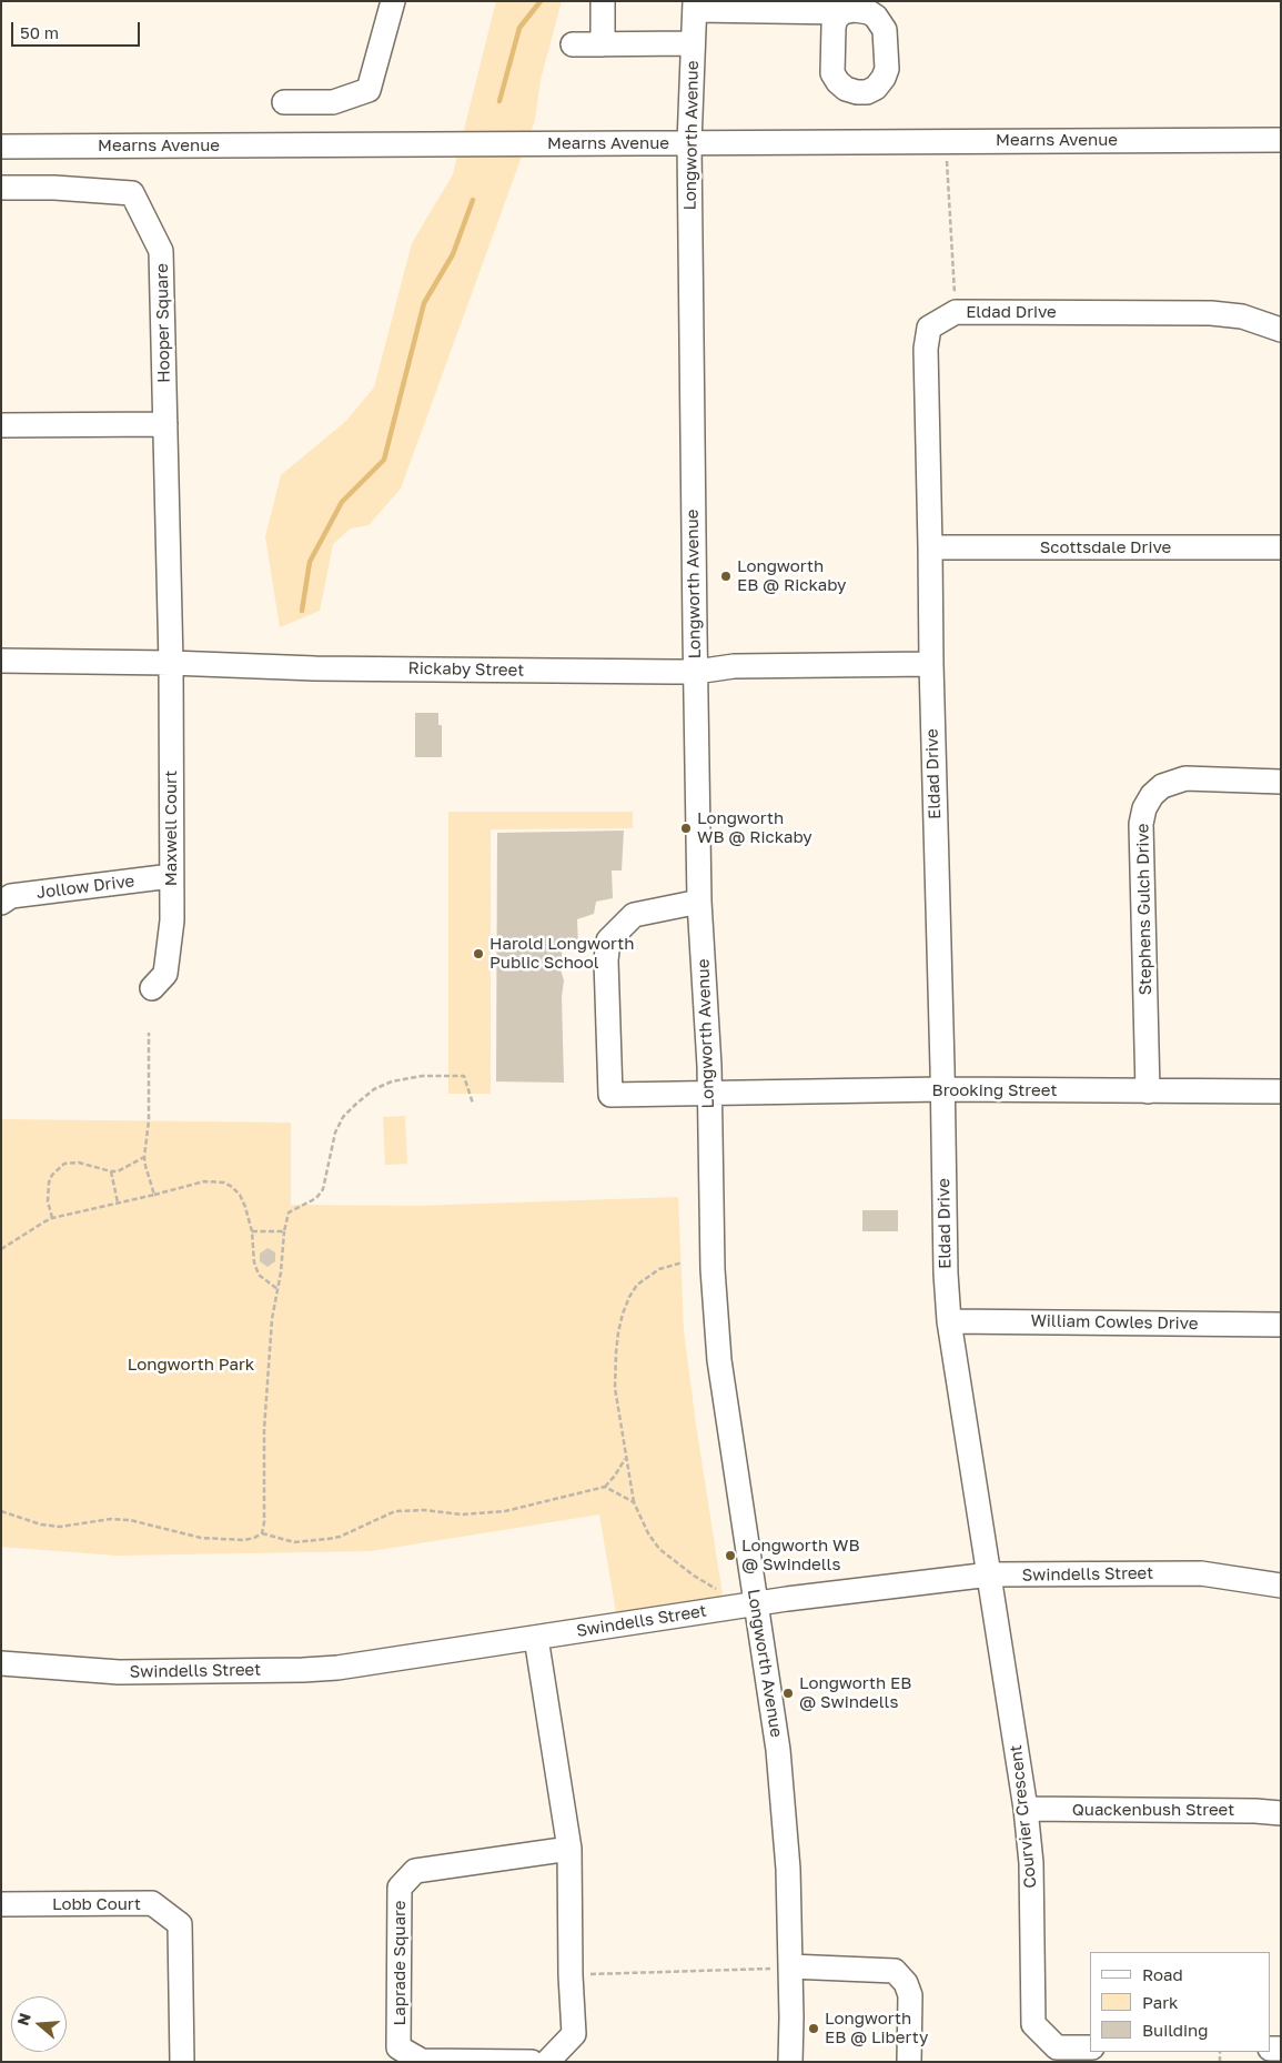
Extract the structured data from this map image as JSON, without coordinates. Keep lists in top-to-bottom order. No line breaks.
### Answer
{"streets":{"street":["Longworth Avenue","Mearns Avenue","Eldad Drive","Hooper Square","Scottsdale Drive","Rickaby Street","Maxwell Court","Jollow Drive","Stephens Gulch Drive","Brooking Street","William Cowles Drive","Swindells Street","Quackenbush Street","Courvier Crescent","Lobb Court","Laprade Square"]},"crossings":[["Longworth Avenue","Mearns Avenue"],["Longworth Avenue","Rickaby Street"],["Longworth Avenue","Brooking Street"],["Longworth Avenue","Swindells Street"],["Eldad Drive","Scottsdale Drive"],["Eldad Drive","Rickaby Street"],["Eldad Drive","Brooking Street"],["Eldad Drive","William Cowles Drive"],["Eldad Drive","Swindells Street"],["Eldad Drive","Courvier Crescent"],["Hooper Square","Rickaby Street"],["Hooper Square","Maxwell Court"],["Rickaby Street","Maxwell Court"],["Maxwell Court","Jollow Drive"],["Stephens Gulch Drive","Brooking Street"],["Swindells Street","Courvier Crescent"],["Quackenbush Street","Courvier Crescent"]],"parks":["Longworth Park"],"places":["Longworth EB @ Rickaby","Longworth WB @ Rickaby","Harold Longworth Public School","Longworth WB @ Swindells","Longworth EB @ Swindells","Longworth EB @ Liberty"],"legend":["Road","Park","Building"],"scale_bar":"50 m","north":"left"}
